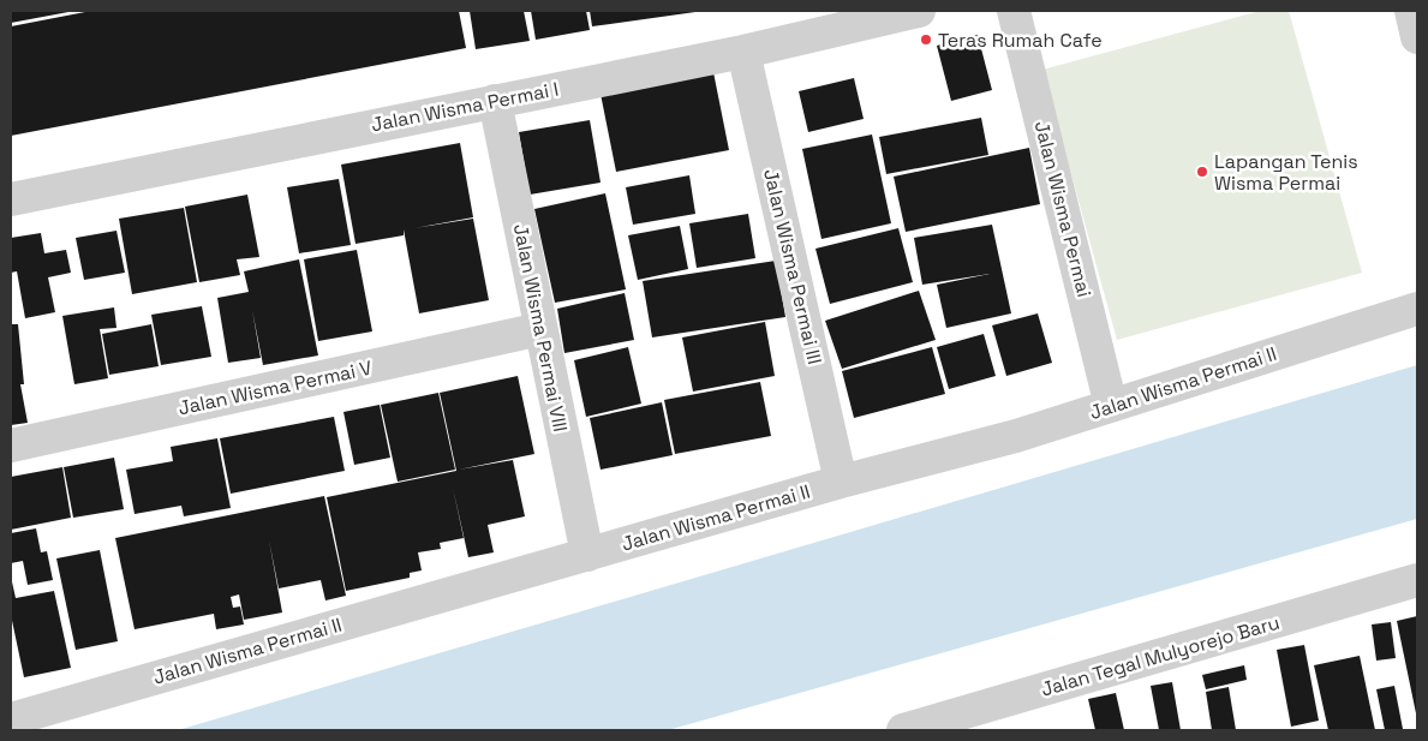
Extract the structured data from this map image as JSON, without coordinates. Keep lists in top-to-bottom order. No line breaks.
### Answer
{"streets":{"street":["Jalan Wisma Permai I","Jalan Wisma Permai","Jalan Wisma Permai III","Jalan Wisma Permai VIII","Jalan Wisma Permai II","Jalan Wisma Permai V","Jalan Tegal Mulyorejo Baru"]},"crossings":[["Jalan Wisma Permai I","Jalan Wisma Permai III"],["Jalan Wisma Permai I","Jalan Wisma Permai VIII"],["Jalan Wisma Permai","Jalan Wisma Permai II"],["Jalan Wisma Permai III","Jalan Wisma Permai II"],["Jalan Wisma Permai VIII","Jalan Wisma Permai II"],["Jalan Wisma Permai VIII","Jalan Wisma Permai V"]],"places":["Teras Rumah Cafe","Lapangan Tenis Wisma Permai"]}
